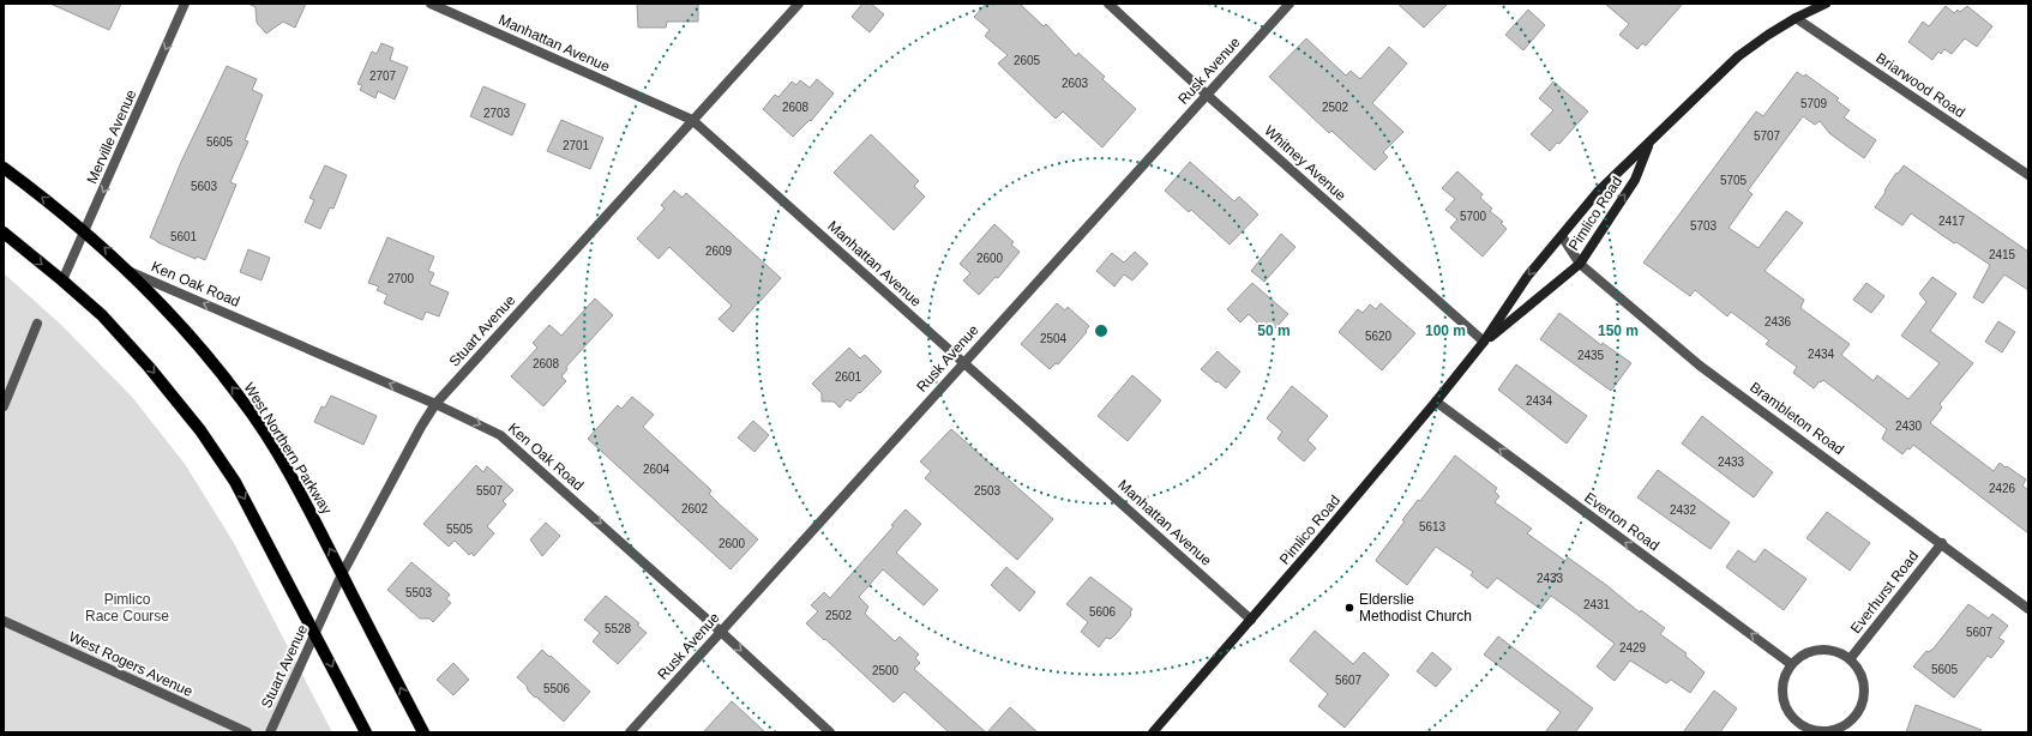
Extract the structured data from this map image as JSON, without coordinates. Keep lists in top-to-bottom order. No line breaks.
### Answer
{"streets":{"main road":["West Northern Parkway"],"street":["Manhattan Avenue","Rusk Avenue","Briarwood Road","Merville Avenue","Whitney Avenue","Pimlico Road","Ken Oak Road","Stuart Avenue","Brambleton Road","Everton Road","Everhurst Road","West Rogers Avenue"]},"crossings":[["Manhattan Avenue","Rusk Avenue"],["Manhattan Avenue","Pimlico Road"],["Manhattan Avenue","Stuart Avenue"],["Rusk Avenue","Whitney Avenue"],["Rusk Avenue","Ken Oak Road"],["Briarwood Road","Pimlico Road"],["Merville Avenue","West Northern Parkway"],["Whitney Avenue","Pimlico Road"],["Pimlico Road","Brambleton Road"],["Pimlico Road","Everton Road"],["Ken Oak Road","Stuart Avenue"],["Ken Oak Road","West Northern Parkway"],["Stuart Avenue","West Northern Parkway"],["Brambleton Road","Everhurst Road"],["Everton Road","Everhurst Road"]],"one_way":["Merville Avenue","Everton Road"],"parks":["Pimlico Race Course"],"places":["Elderslie Methodist Church"],"house_numbers":["2605","2707","2603","5709","2608","2502","2703","5707","5605","2701","5705","5603","5700","2417","5703","5601","2609","2415","2600","2700","2436","5620","2504","2434","2435","2608","2601","2434","2430","2433","2604","2426","5507","2503","2602","2432","5613","5505","2600","2433","5503","2431","5606","2502","5528","5607","2429","5605","2500","5607","5506"],"rings":["50 m","100 m","150 m"]}
